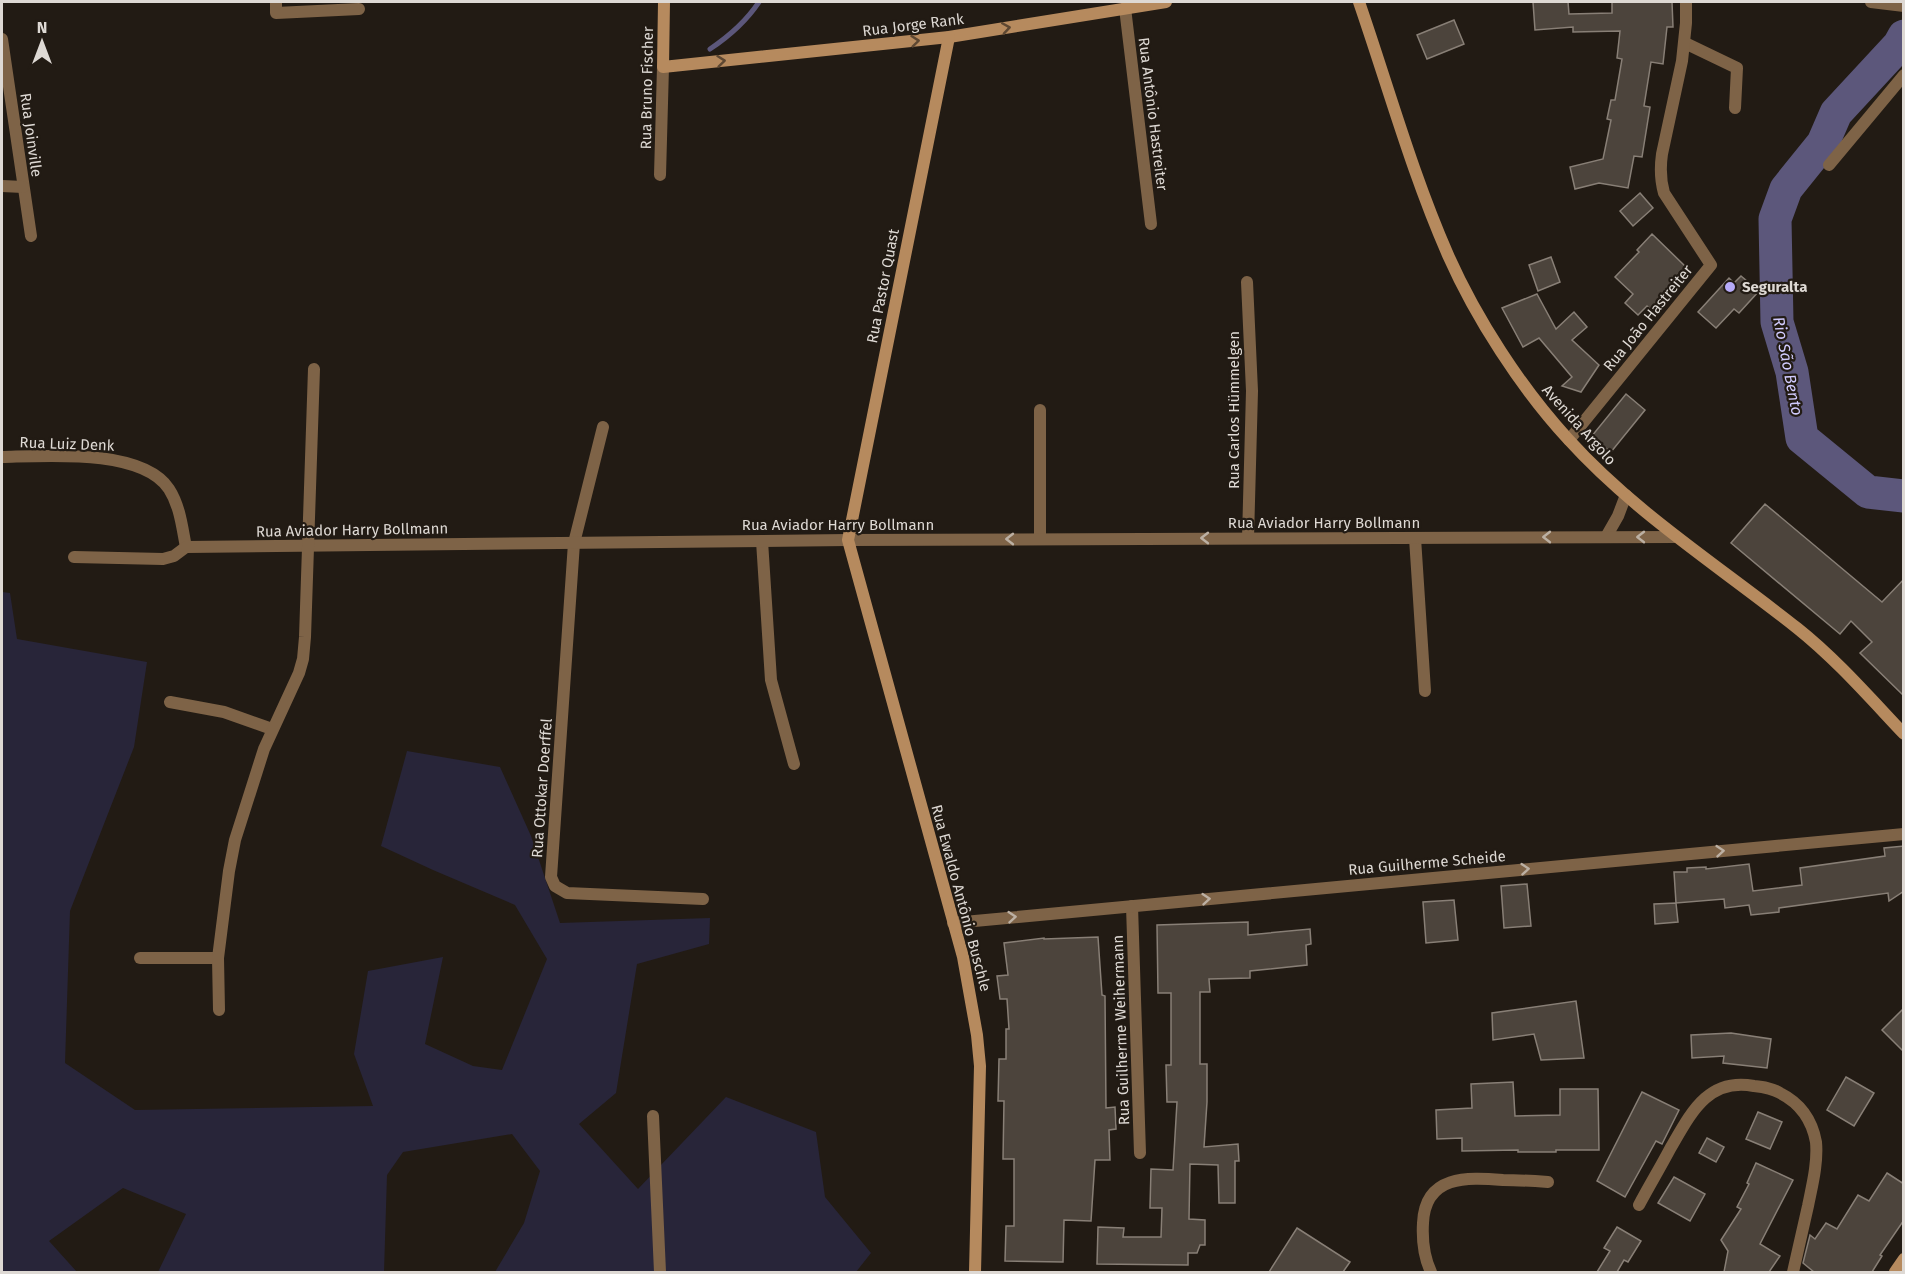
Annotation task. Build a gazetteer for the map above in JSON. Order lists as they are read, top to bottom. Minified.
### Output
{"streets":{"street":["Rua Jorge Rank","Rua Bruno Fischer","Rua Antônio Hastreiter","Rua Joinville","Rua Pastor Quast","Rua João Hastreiter","Rua Carlos Hümmelgen","Avenida Argolo","Rua Luiz Denk","Rua Aviador Harry Bollmann","Rua Ottokar Doerffel","Rua Guilherme Scheide","Rua Ewaldo Antônio Buschle","Rua Guilherme Weihermann"]},"crossings":[["Rua Jorge Rank","Rua Bruno Fischer"],["Rua Jorge Rank","Rua Antônio Hastreiter"],["Rua Jorge Rank","Rua Pastor Quast"],["Rua Pastor Quast","Rua Aviador Harry Bollmann"],["Rua Pastor Quast","Rua Ewaldo Antônio Buschle"],["Rua João Hastreiter","Avenida Argolo"],["Rua Carlos Hümmelgen","Rua Aviador Harry Bollmann"],["Avenida Argolo","Rua Aviador Harry Bollmann"],["Rua Luiz Denk","Rua Aviador Harry Bollmann"],["Rua Aviador Harry Bollmann","Rua Ottokar Doerffel"],["Rua Aviador Harry Bollmann","Rua Ewaldo Antônio Buschle"],["Rua Guilherme Scheide","Rua Ewaldo Antônio Buschle"],["Rua Guilherme Scheide","Rua Guilherme Weihermann"]],"one_way":["Rua Jorge Rank","Rua Aviador Harry Bollmann","Rua Guilherme Scheide"],"water":["Rio São Bento"],"places":["Seguralta"],"north":"top"}
